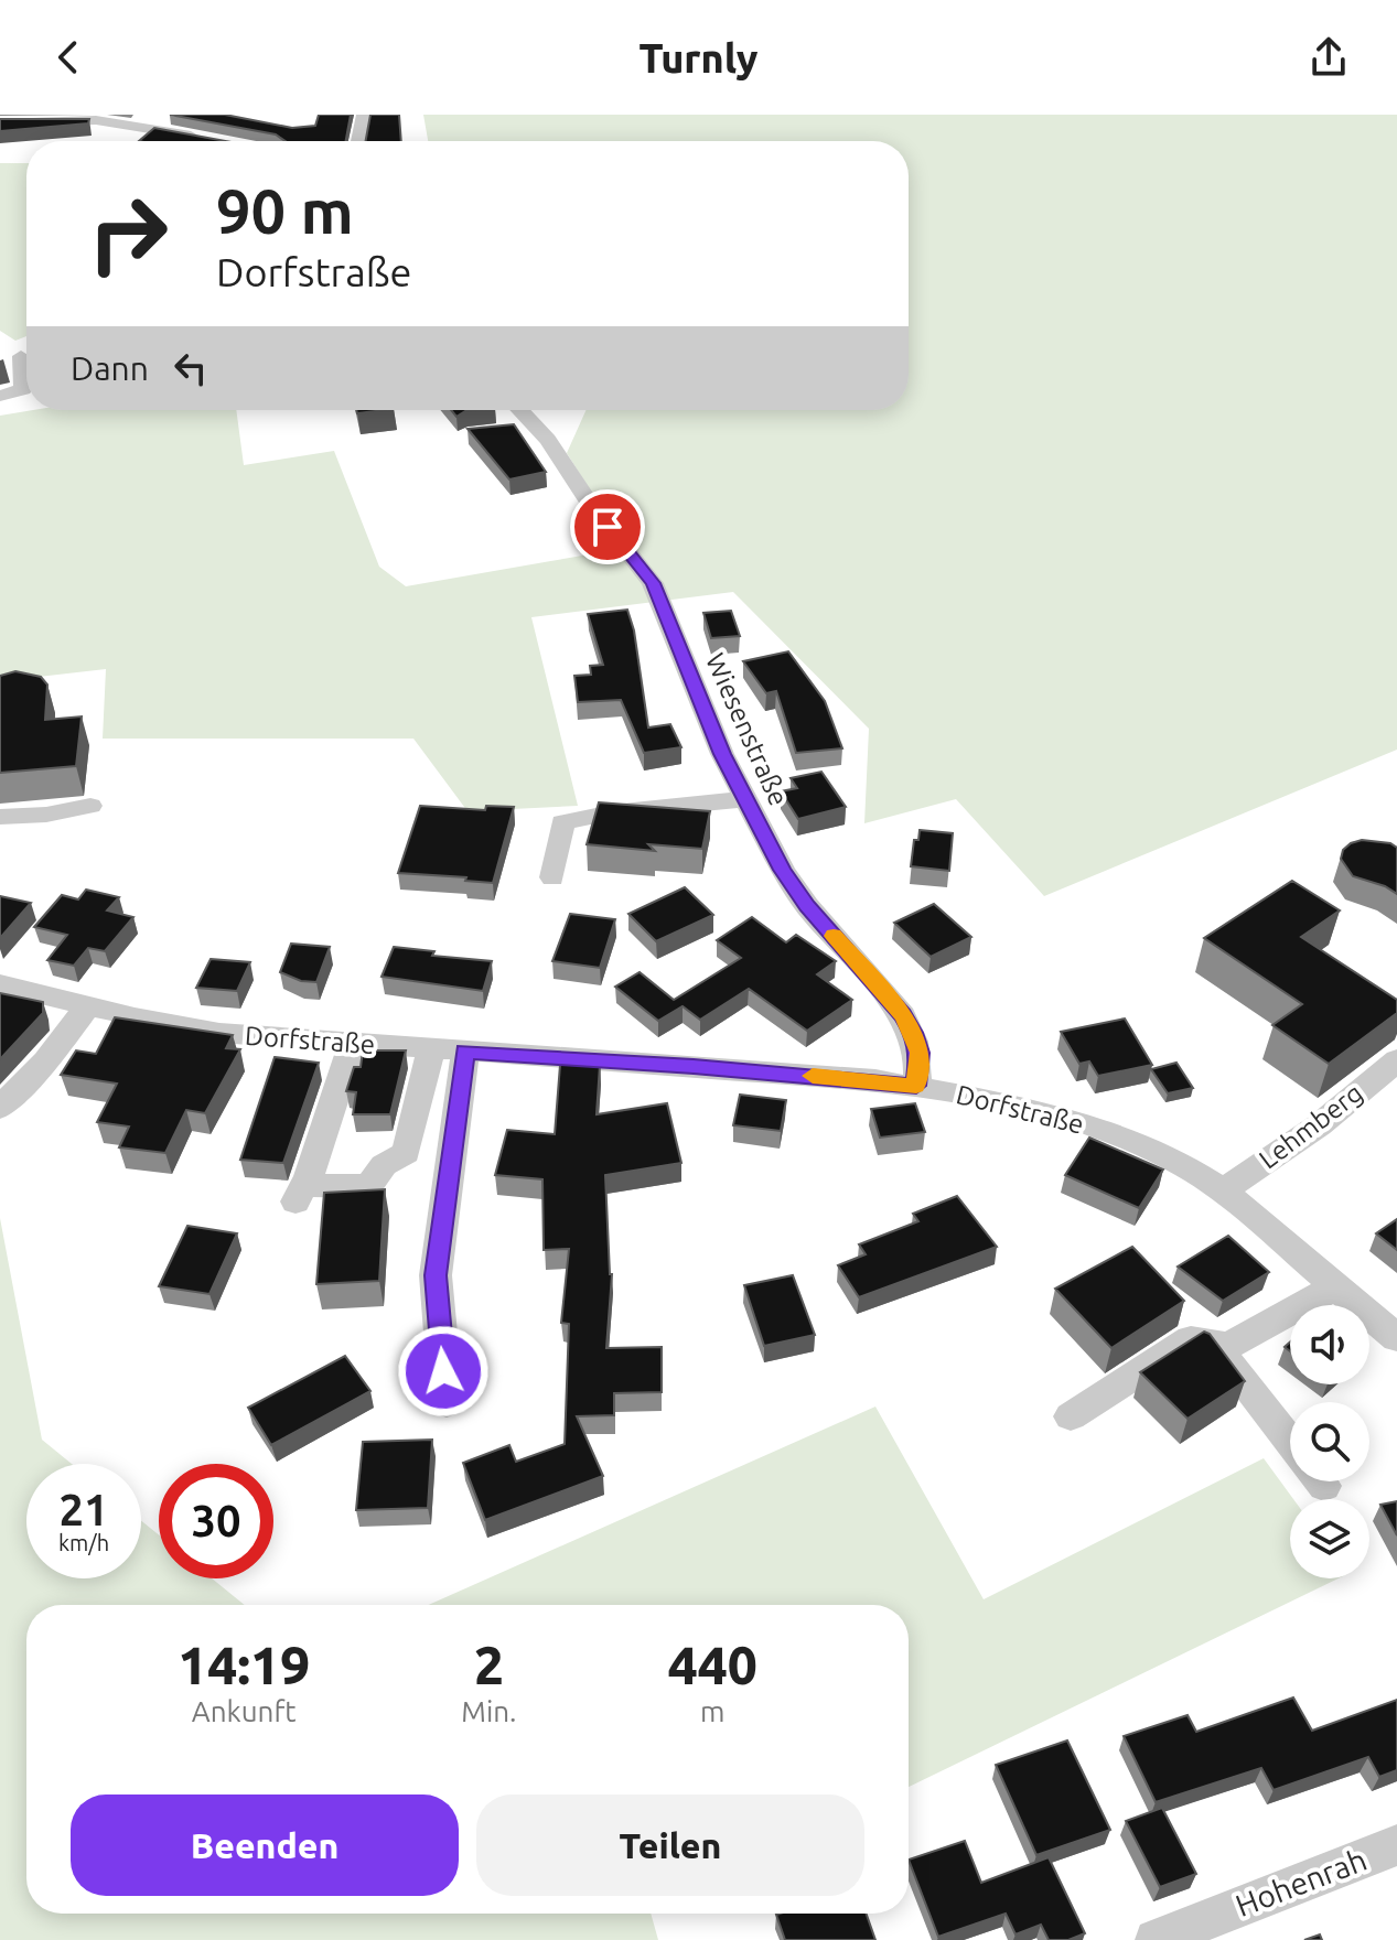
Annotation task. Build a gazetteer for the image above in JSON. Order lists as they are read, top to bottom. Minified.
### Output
{"streets":{"street":["Wiesenstraße","Dorfstraße","Lehmberg","Hohenrah"]},"crossings":[["Wiesenstraße","Dorfstraße"],["Dorfstraße","Lehmberg"]],"page":{"header":"Turnly","turn":["90 m","Dorfstraße"],"then":"Dann","speed":"21 km/h","limit":"30","eta":["14:19","Ankunft","2","Min.","440","m"],"buttons":["Beenden","Teilen"]}}
